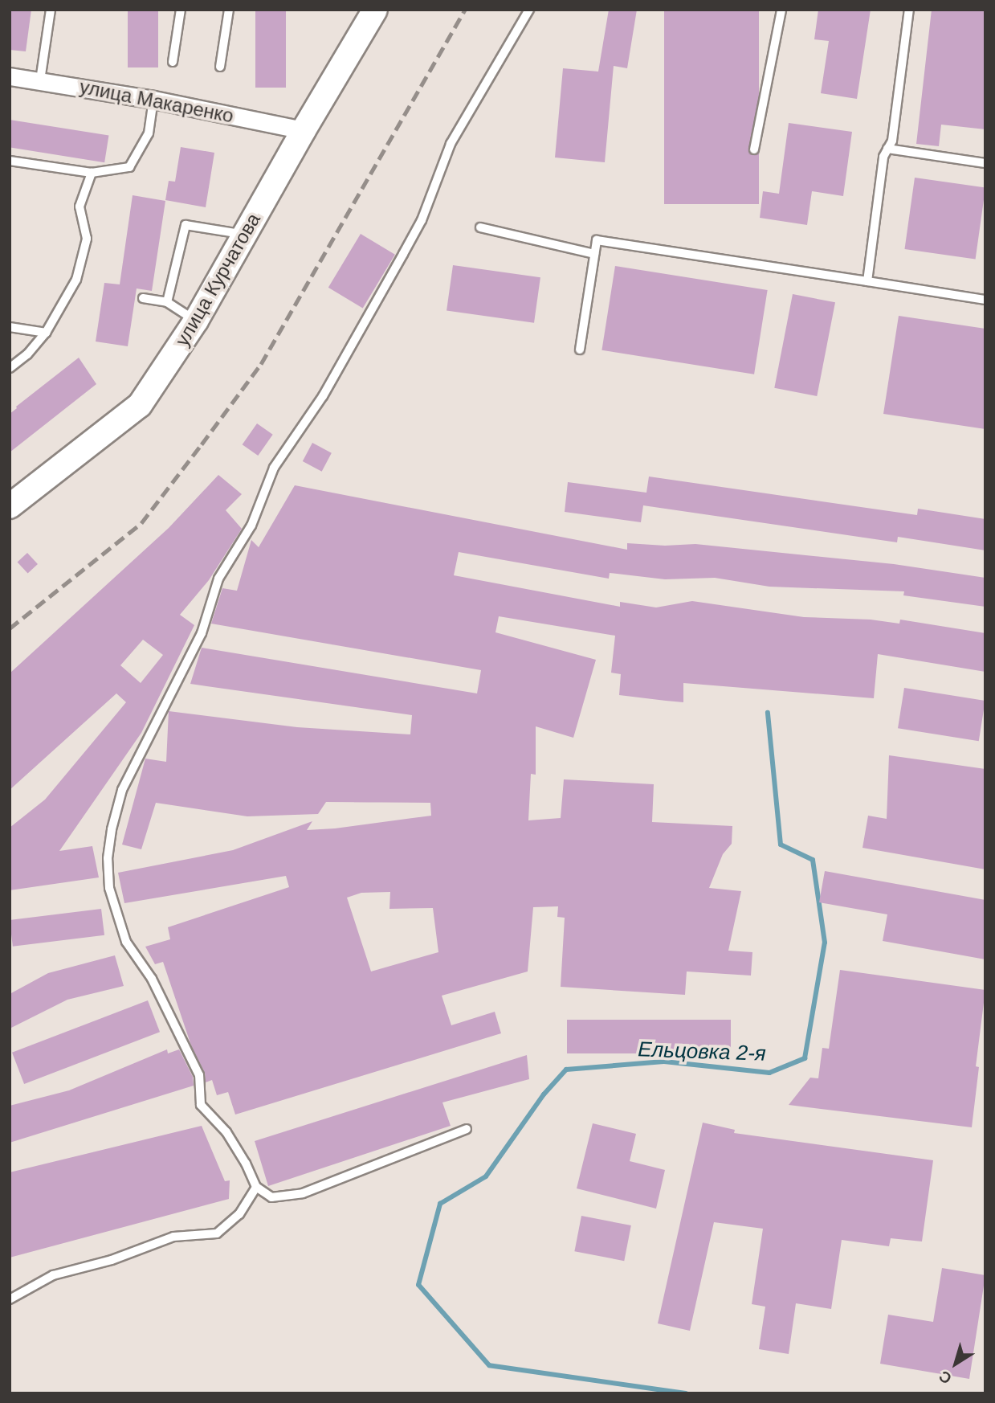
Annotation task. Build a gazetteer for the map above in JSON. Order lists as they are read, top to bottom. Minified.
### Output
{"streets":{"main road":["улица Курчатова"],"street":["улица Макаренко"]},"crossings":[["улица Макаренко","улица Курчатова"]],"water":["Ельцовка 2-я"],"north":"bottom left"}
